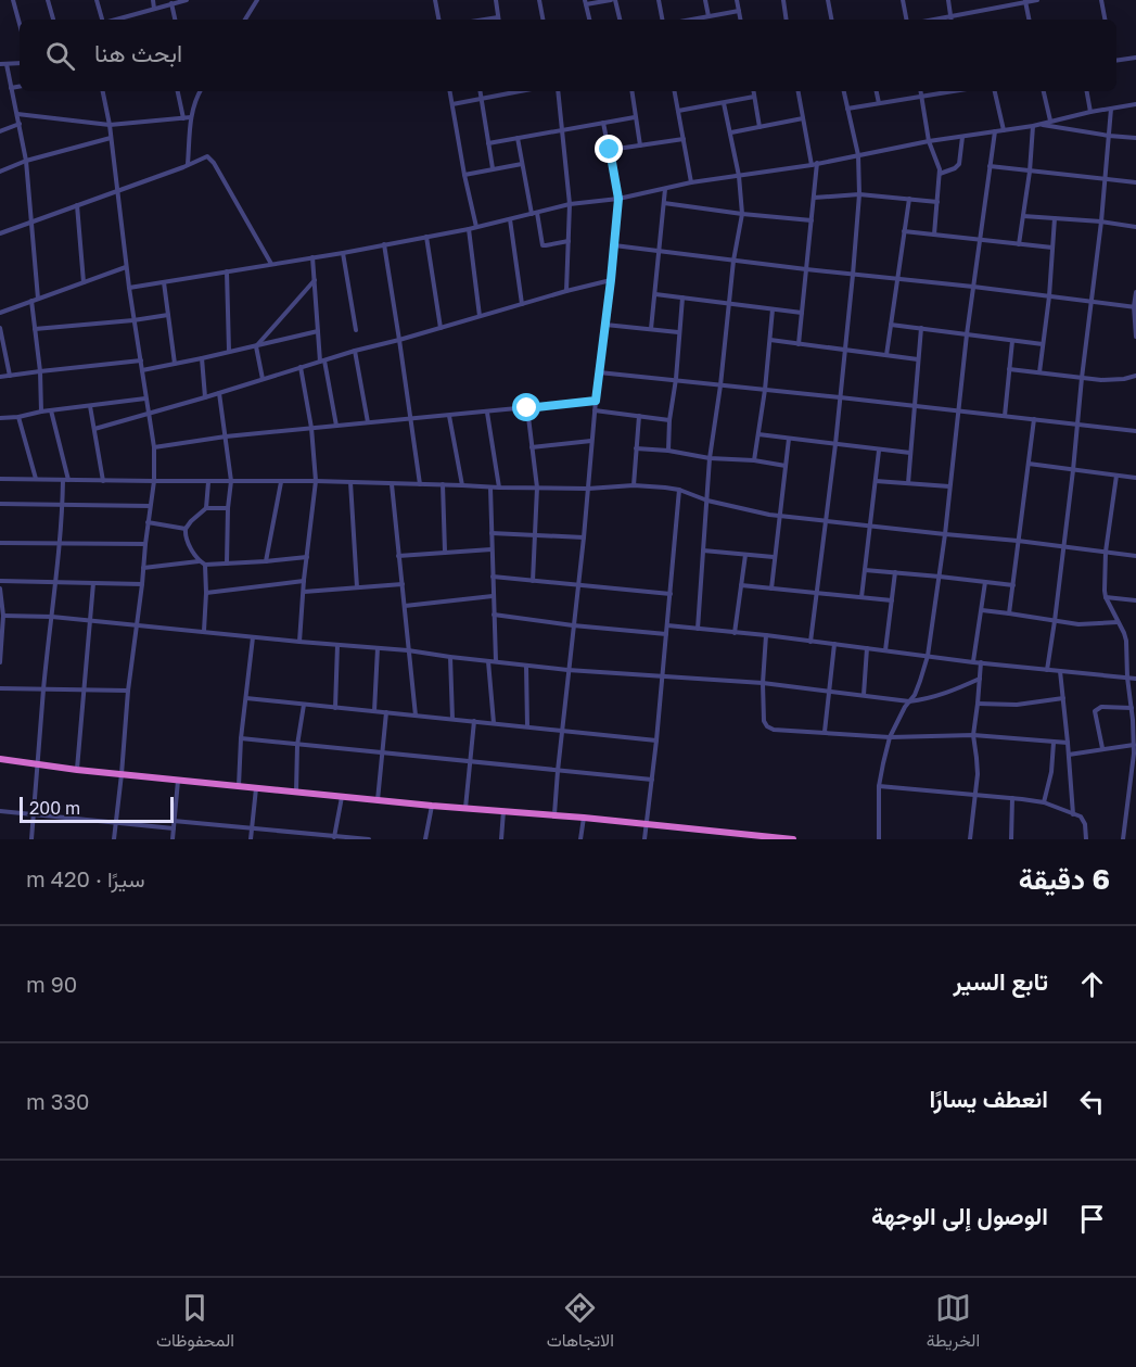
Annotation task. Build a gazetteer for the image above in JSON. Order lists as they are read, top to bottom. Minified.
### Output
{"scale_bar":"200 m","page":{"search":"ابحث هنا","scale":"200 m","heading":["6 دقيقة","سيرًا · 420 m"],"list":[["تابع السير","90 m"],["انعطف يسارًا","330 m"],"الوصول إلى الوجهة"],"nav":["الخريطة","الاتجاهات","المحفوظات"]}}
